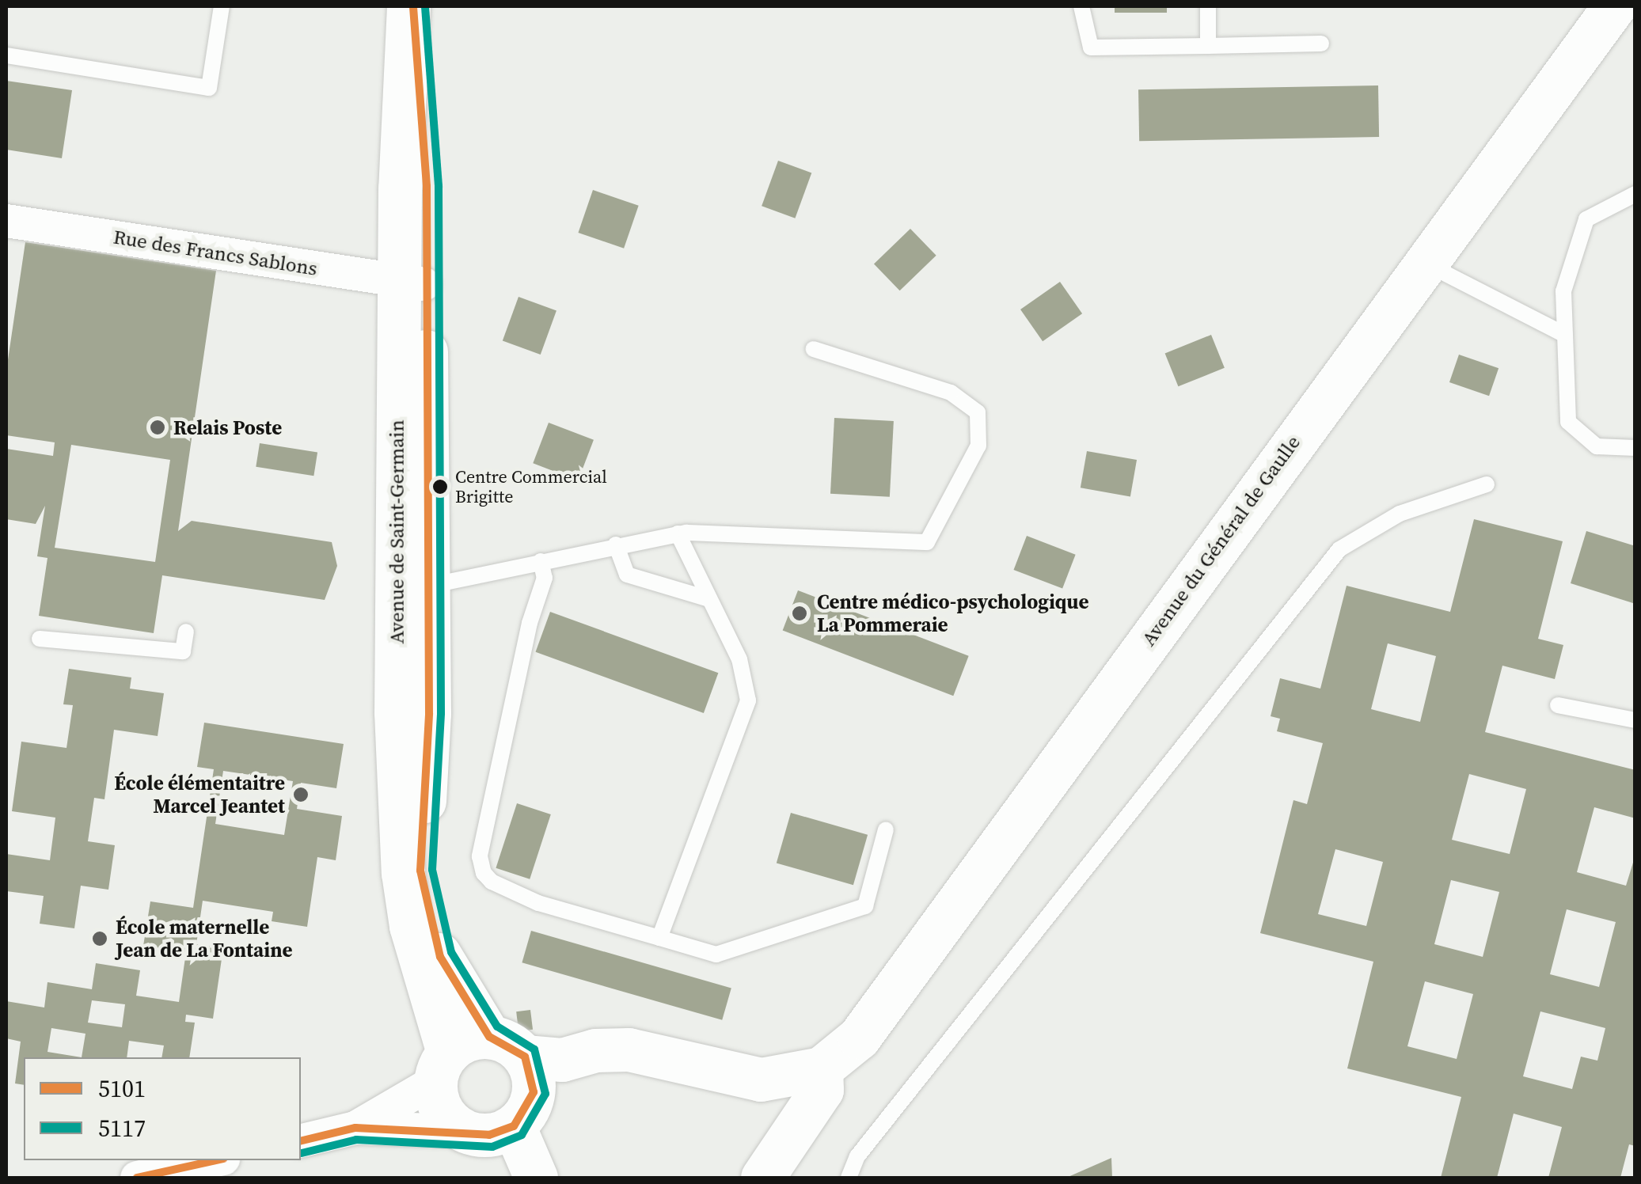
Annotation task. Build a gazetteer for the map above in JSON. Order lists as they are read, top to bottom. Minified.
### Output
{"streets":{"main road":["Avenue de Saint-Germain","Avenue du Général de Gaulle"],"street":["Rue des Francs Sablons"]},"crossings":[["Rue des Francs Sablons","Avenue de Saint-Germain"],["Avenue de Saint-Germain","Avenue du Général de Gaulle"]],"places":["Relais Poste","Centre Commercial Brigitte","Centre médico-psychologique La Pommeraie","École élémentaitre Marcel Jeantet","École maternelle Jean de La Fontaine"],"lines":["transit line 5101","transit line 5117"],"legend":["5101","5117"]}
